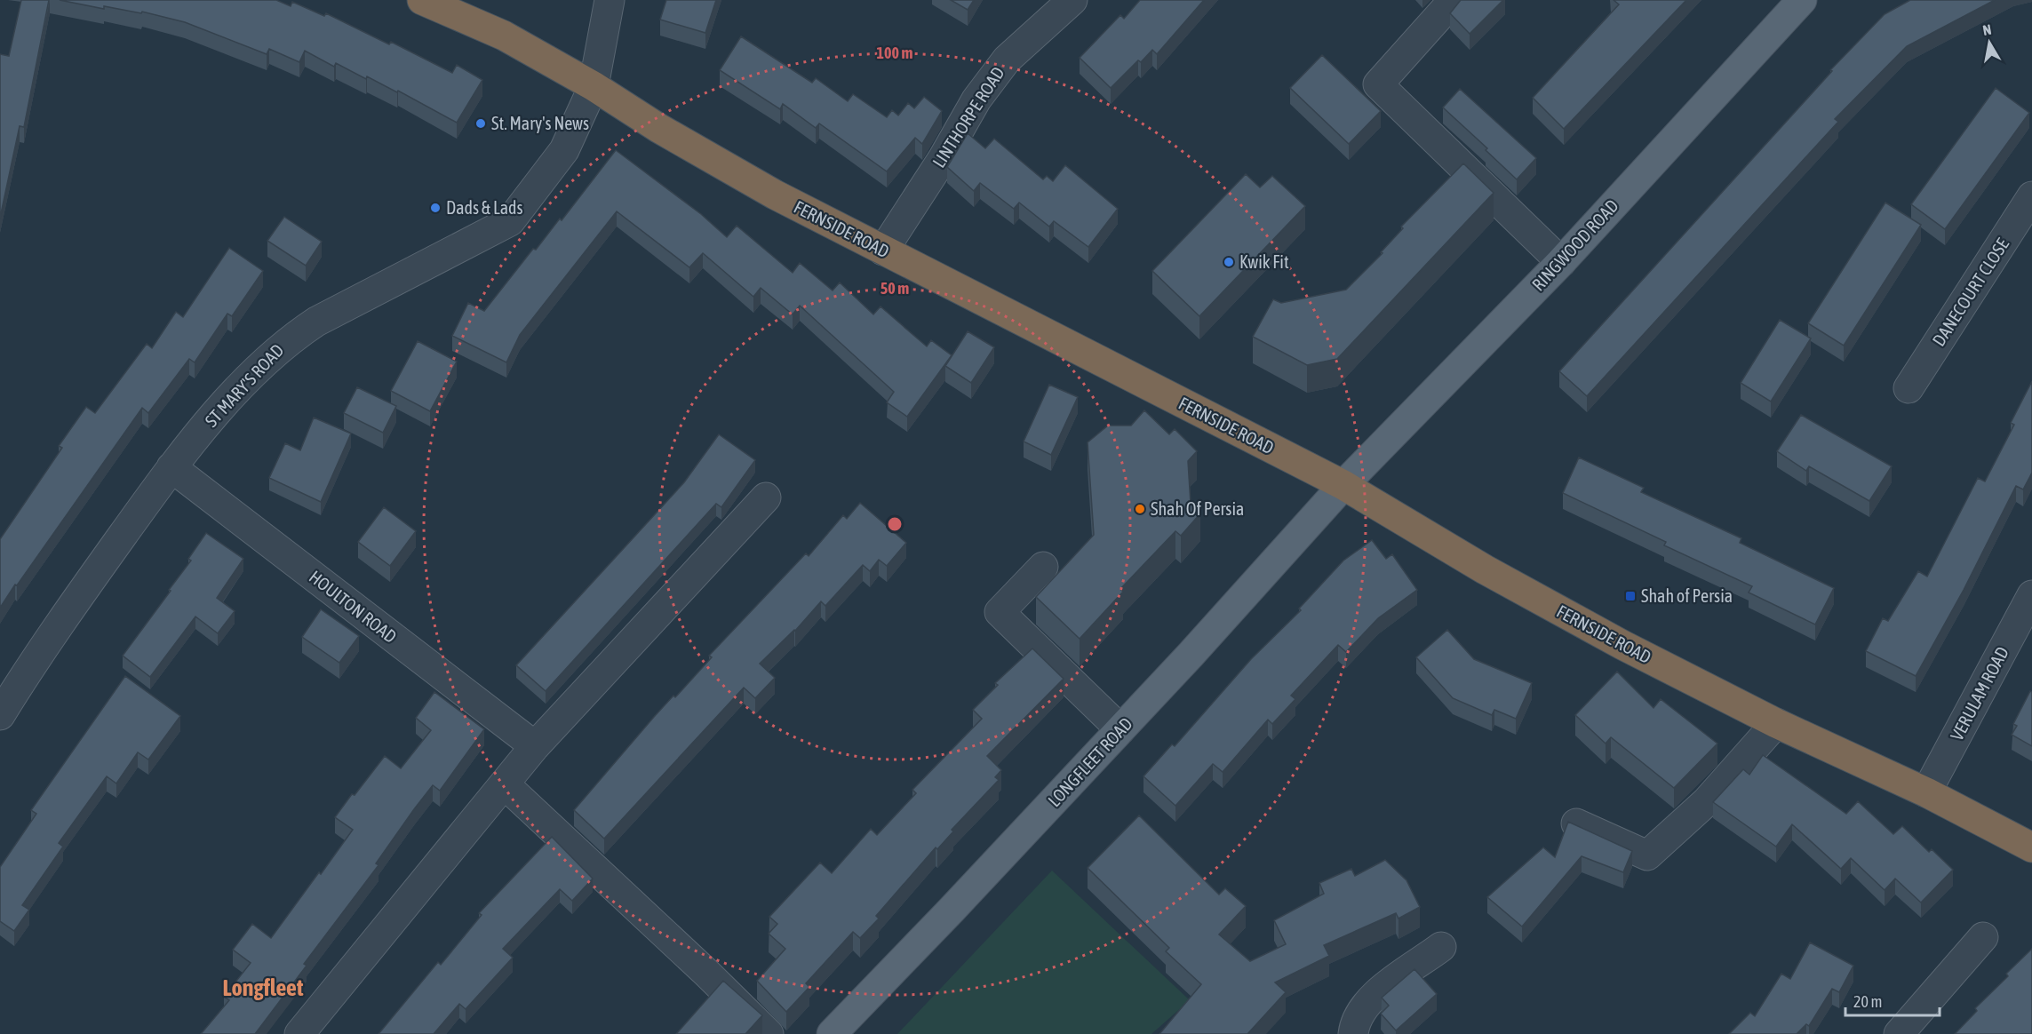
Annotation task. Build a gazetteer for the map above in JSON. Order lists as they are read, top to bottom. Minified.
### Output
{"streets":{"highway":["FERNSIDE ROAD"],"main road":["RINGWOOD ROAD","LONGFLEET ROAD"],"street":["LINTHORPE ROAD","DANECOURT CLOSE","ST MARY'S ROAD","HOULTON ROAD","VERULAM ROAD"]},"crossings":[["LINTHORPE ROAD","FERNSIDE ROAD"],["FERNSIDE ROAD","RINGWOOD ROAD"],["FERNSIDE ROAD","ST MARY'S ROAD"],["FERNSIDE ROAD","VERULAM ROAD"],["FERNSIDE ROAD","LONGFLEET ROAD"],["RINGWOOD ROAD","LONGFLEET ROAD"],["ST MARY'S ROAD","HOULTON ROAD"]],"districts":["Longfleet"],"places":{"other":["St. Mary's News","Dads & Lads","Kwik Fit","Shah Of Persia"],"transit":["Shah of Persia"]},"scale_bar":"20 m","north":"top","rings":["100 m","50 m"]}
